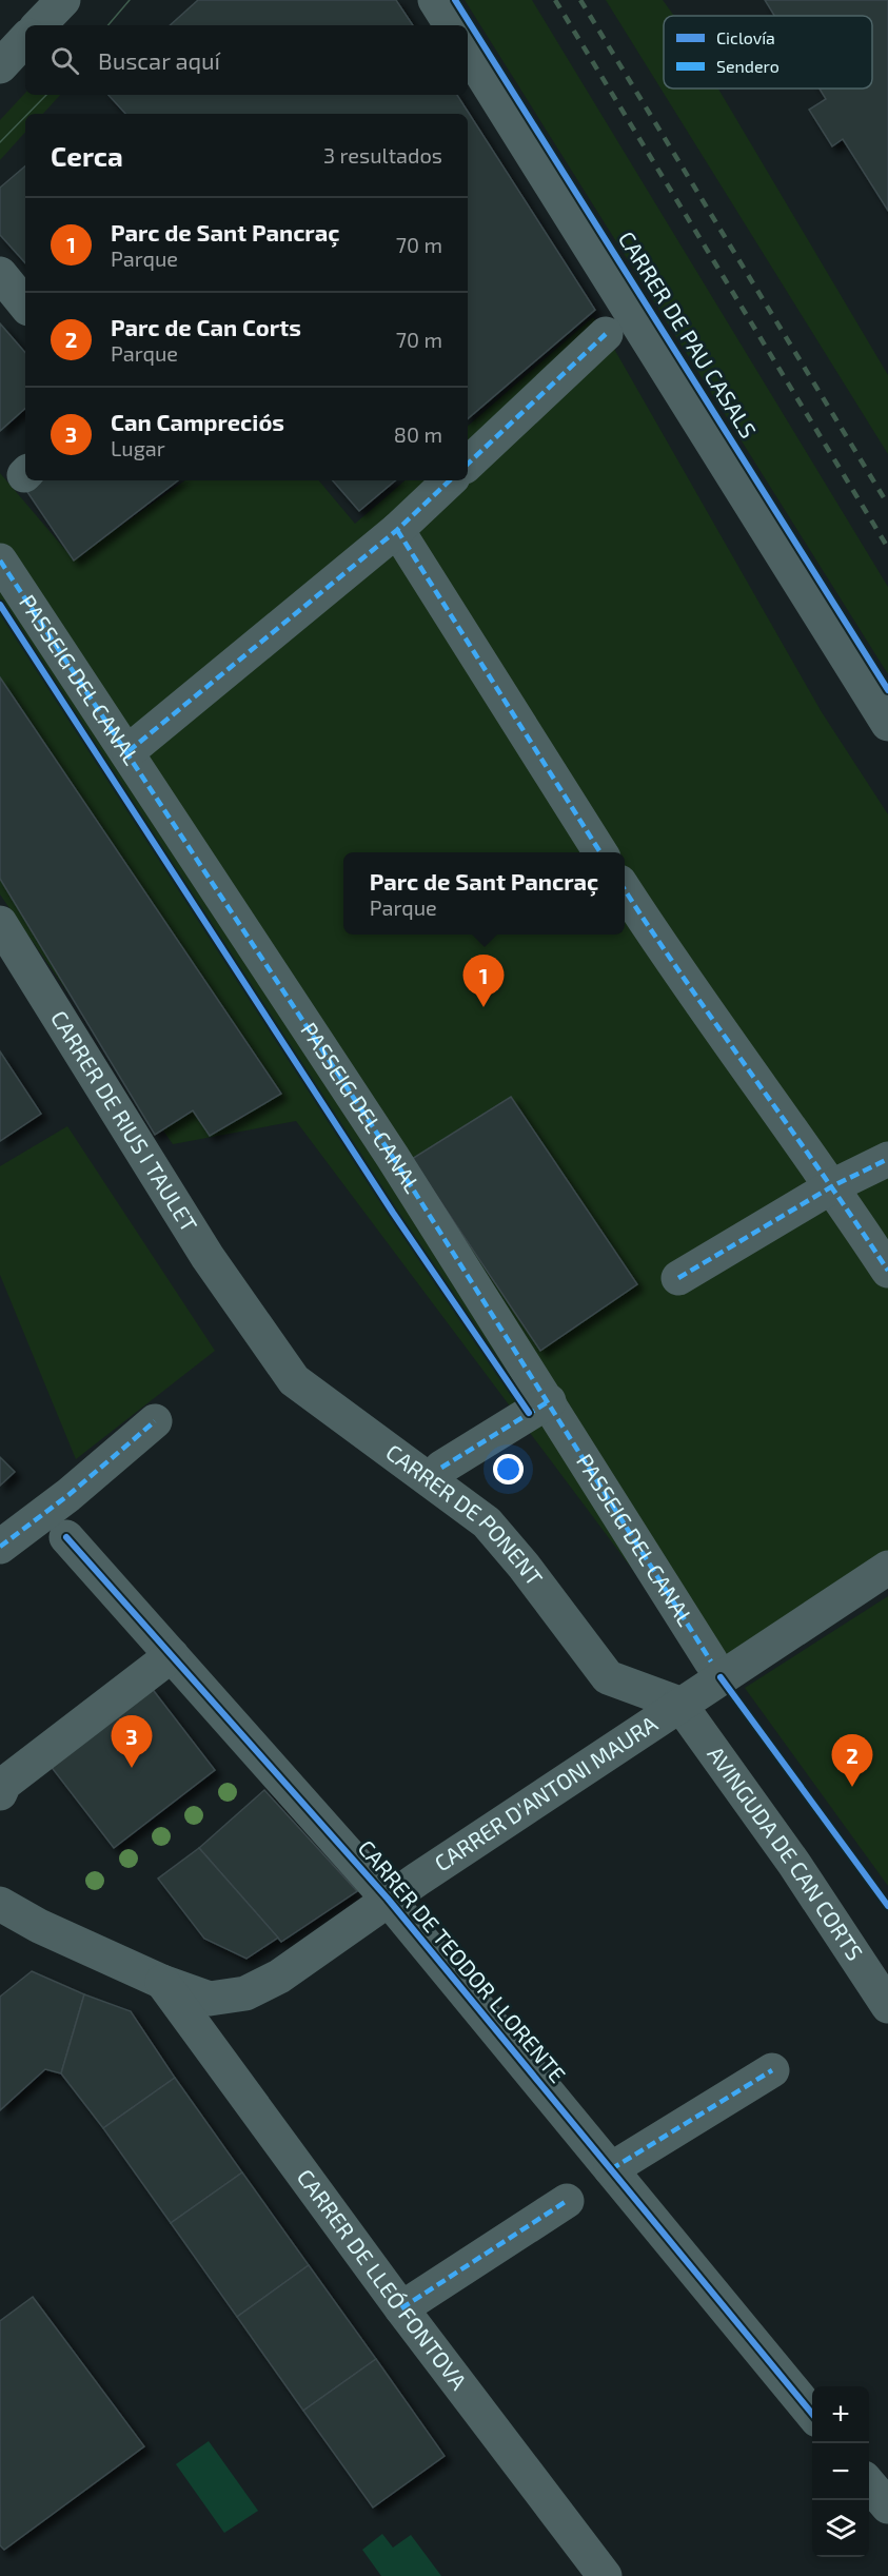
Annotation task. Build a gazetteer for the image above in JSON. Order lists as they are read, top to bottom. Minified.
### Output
{"streets":{"street":["CARRER DE PAU CASALS","PASSEIG DEL CANAL","CARRER DE RIUS I TAULET","CARRER DE PONENT","CARRER D'ANTONI MAURA","AVINGUDA DE CAN CORTS","CARRER DE TEODOR LLORENTE","CARRER DE LLEÓ FONTOVA"]},"crossings":[["CARRER DE RIUS I TAULET","CARRER DE PONENT"],["CARRER DE PONENT","CARRER D'ANTONI MAURA"],["CARRER DE PONENT","AVINGUDA DE CAN CORTS"],["CARRER D'ANTONI MAURA","AVINGUDA DE CAN CORTS"],["CARRER D'ANTONI MAURA","CARRER DE TEODOR LLORENTE"],["CARRER D'ANTONI MAURA","CARRER DE LLEÓ FONTOVA"]],"legend":["Ciclovía","Sendero"],"page":{"search":"Buscar aquí","heading":["Cerca","3 resultados"],"list":[{"mark":"1","name":"Parc de Sant Pancraç","note":"Parque","value":"70 m"},{"mark":"2","name":"Parc de Can Corts","note":"Parque","value":"70 m"},{"mark":"3","name":"Can Campreciós","note":"Lugar","value":"80 m"}],"popup":["Parc de Sant Pancraç","Parque"],"pins":["1","3","2"],"map_buttons":["+","−"]}}
